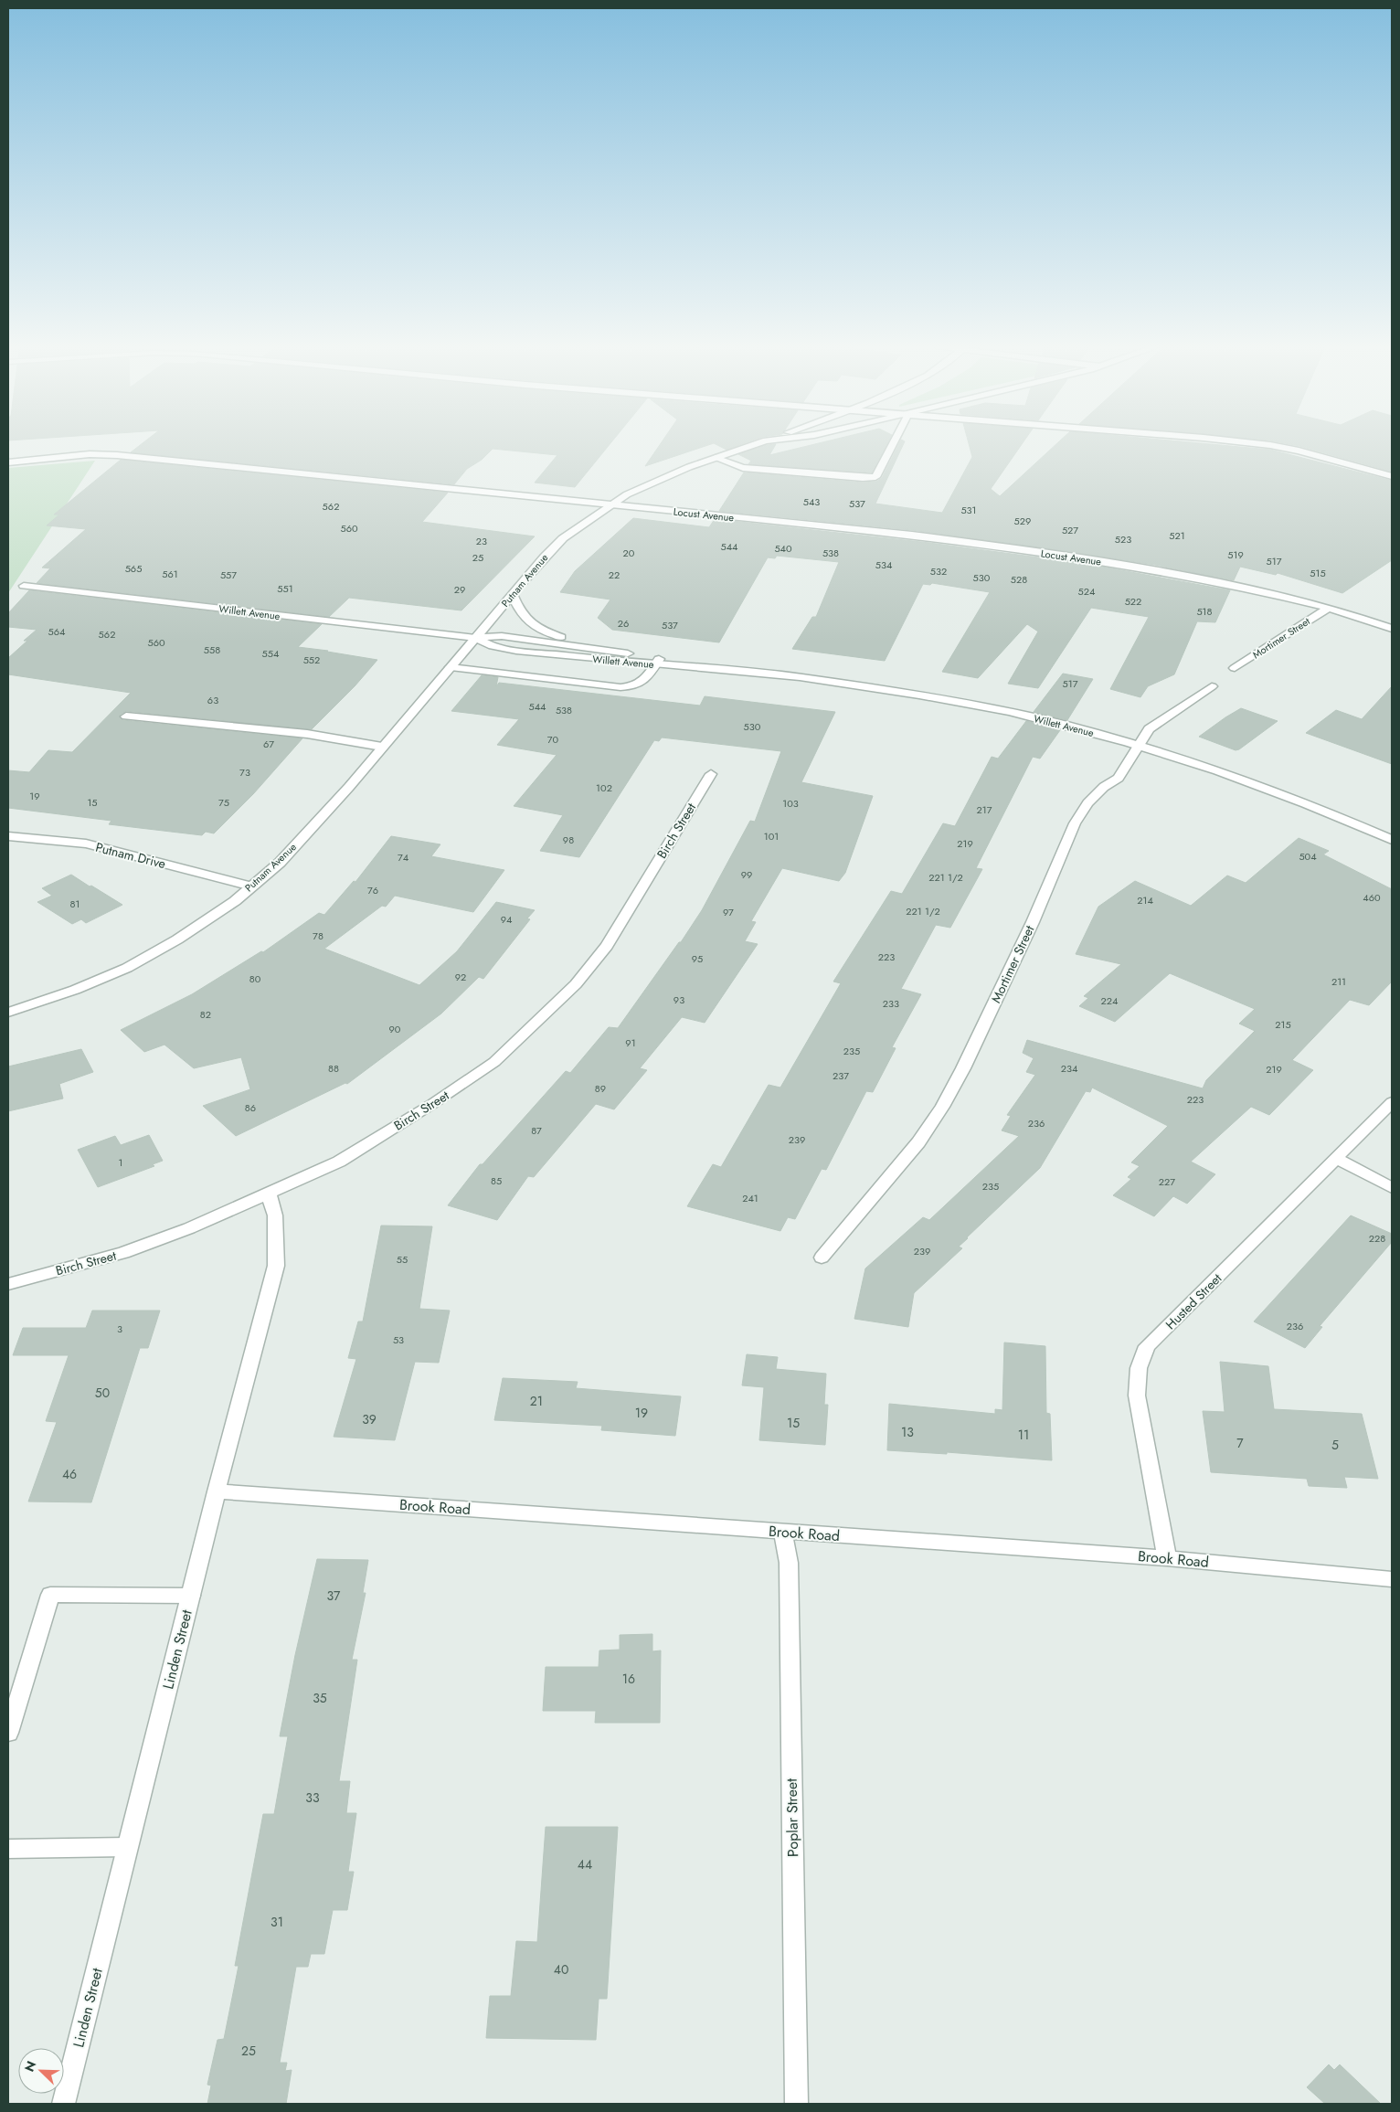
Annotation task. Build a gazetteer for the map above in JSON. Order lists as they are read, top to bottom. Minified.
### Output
{"streets":{"street":["Locust Avenue","Putnam Avenue","Willett Avenue","Mortimer Street","Birch Street","Putnam Drive","Husted Street","Brook Road","Linden Street","Poplar Street"]},"crossings":[["Locust Avenue","Putnam Avenue"],["Locust Avenue","Mortimer Street"],["Putnam Avenue","Willett Avenue"],["Putnam Avenue","Putnam Drive"],["Willett Avenue","Mortimer Street"],["Birch Street","Linden Street"],["Husted Street","Brook Road"],["Brook Road","Linden Street"],["Brook Road","Poplar Street"]],"house_numbers":["543","537","562","531","529","560","527","521","523","23","544","540","20","538","519","25","517","534","565","532","515","561","557","22","530","528","551","29","524","522","518","26","537","564","562","560","558","554","552","517","63","544","538","530","70","67","73","102","19","15","75","103","217","101","98","219","504","74","99","221 1/2","76","460","214","81","221 1/2","97","94","78","223","95","92","80","211","93","224","233","82","215","90","91","235","88","234","219","237","89","223","86","236","87","239","1","85","227","235","241","228","239","55","236","3","53","50","21","19","39","15","13","11","7","5","46","37","16","35","33","44","31","40","25"],"north":"top left"}
